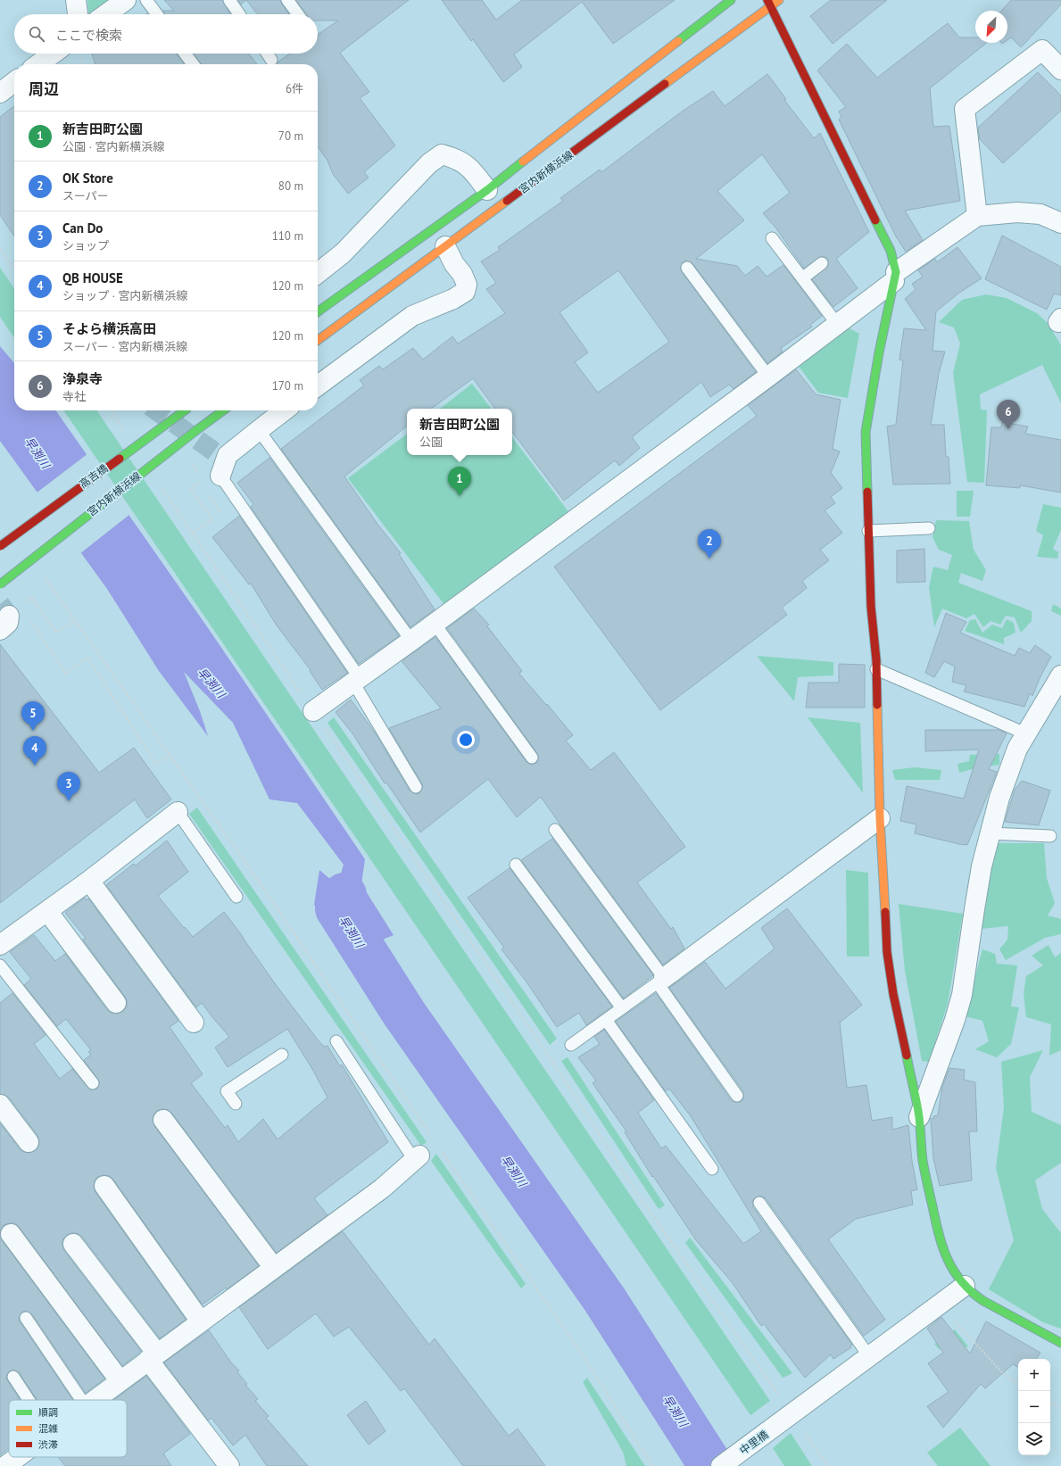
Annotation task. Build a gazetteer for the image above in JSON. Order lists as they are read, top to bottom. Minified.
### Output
{"streets":{"street":["宮内新横浜線","高吉橋","中里橋"]},"water":["早渕川"],"legend":["順調","混雑","渋滞"],"north":"bottom left","page":{"search":"ここで検索","heading":["周辺","6件"],"list":[{"mark":"1","name":"新吉田町公園","note":"公園 · 宮内新横浜線","value":"70 m"},{"mark":"2","name":"OK Store","note":"スーパー","value":"80 m"},{"mark":"3","name":"Can Do","note":"ショップ","value":"110 m"},{"mark":"4","name":"QB HOUSE","note":"ショップ · 宮内新横浜線","value":"120 m"},{"mark":"5","name":"そよら横浜高田","note":"スーパー · 宮内新横浜線","value":"120 m"},{"mark":"6","name":"浄泉寺","note":"寺社","value":"170 m"}],"pins":["6","1","2","5","4","3"],"popup":["新吉田町公園","公園"],"map_buttons":["+","−"]}}
